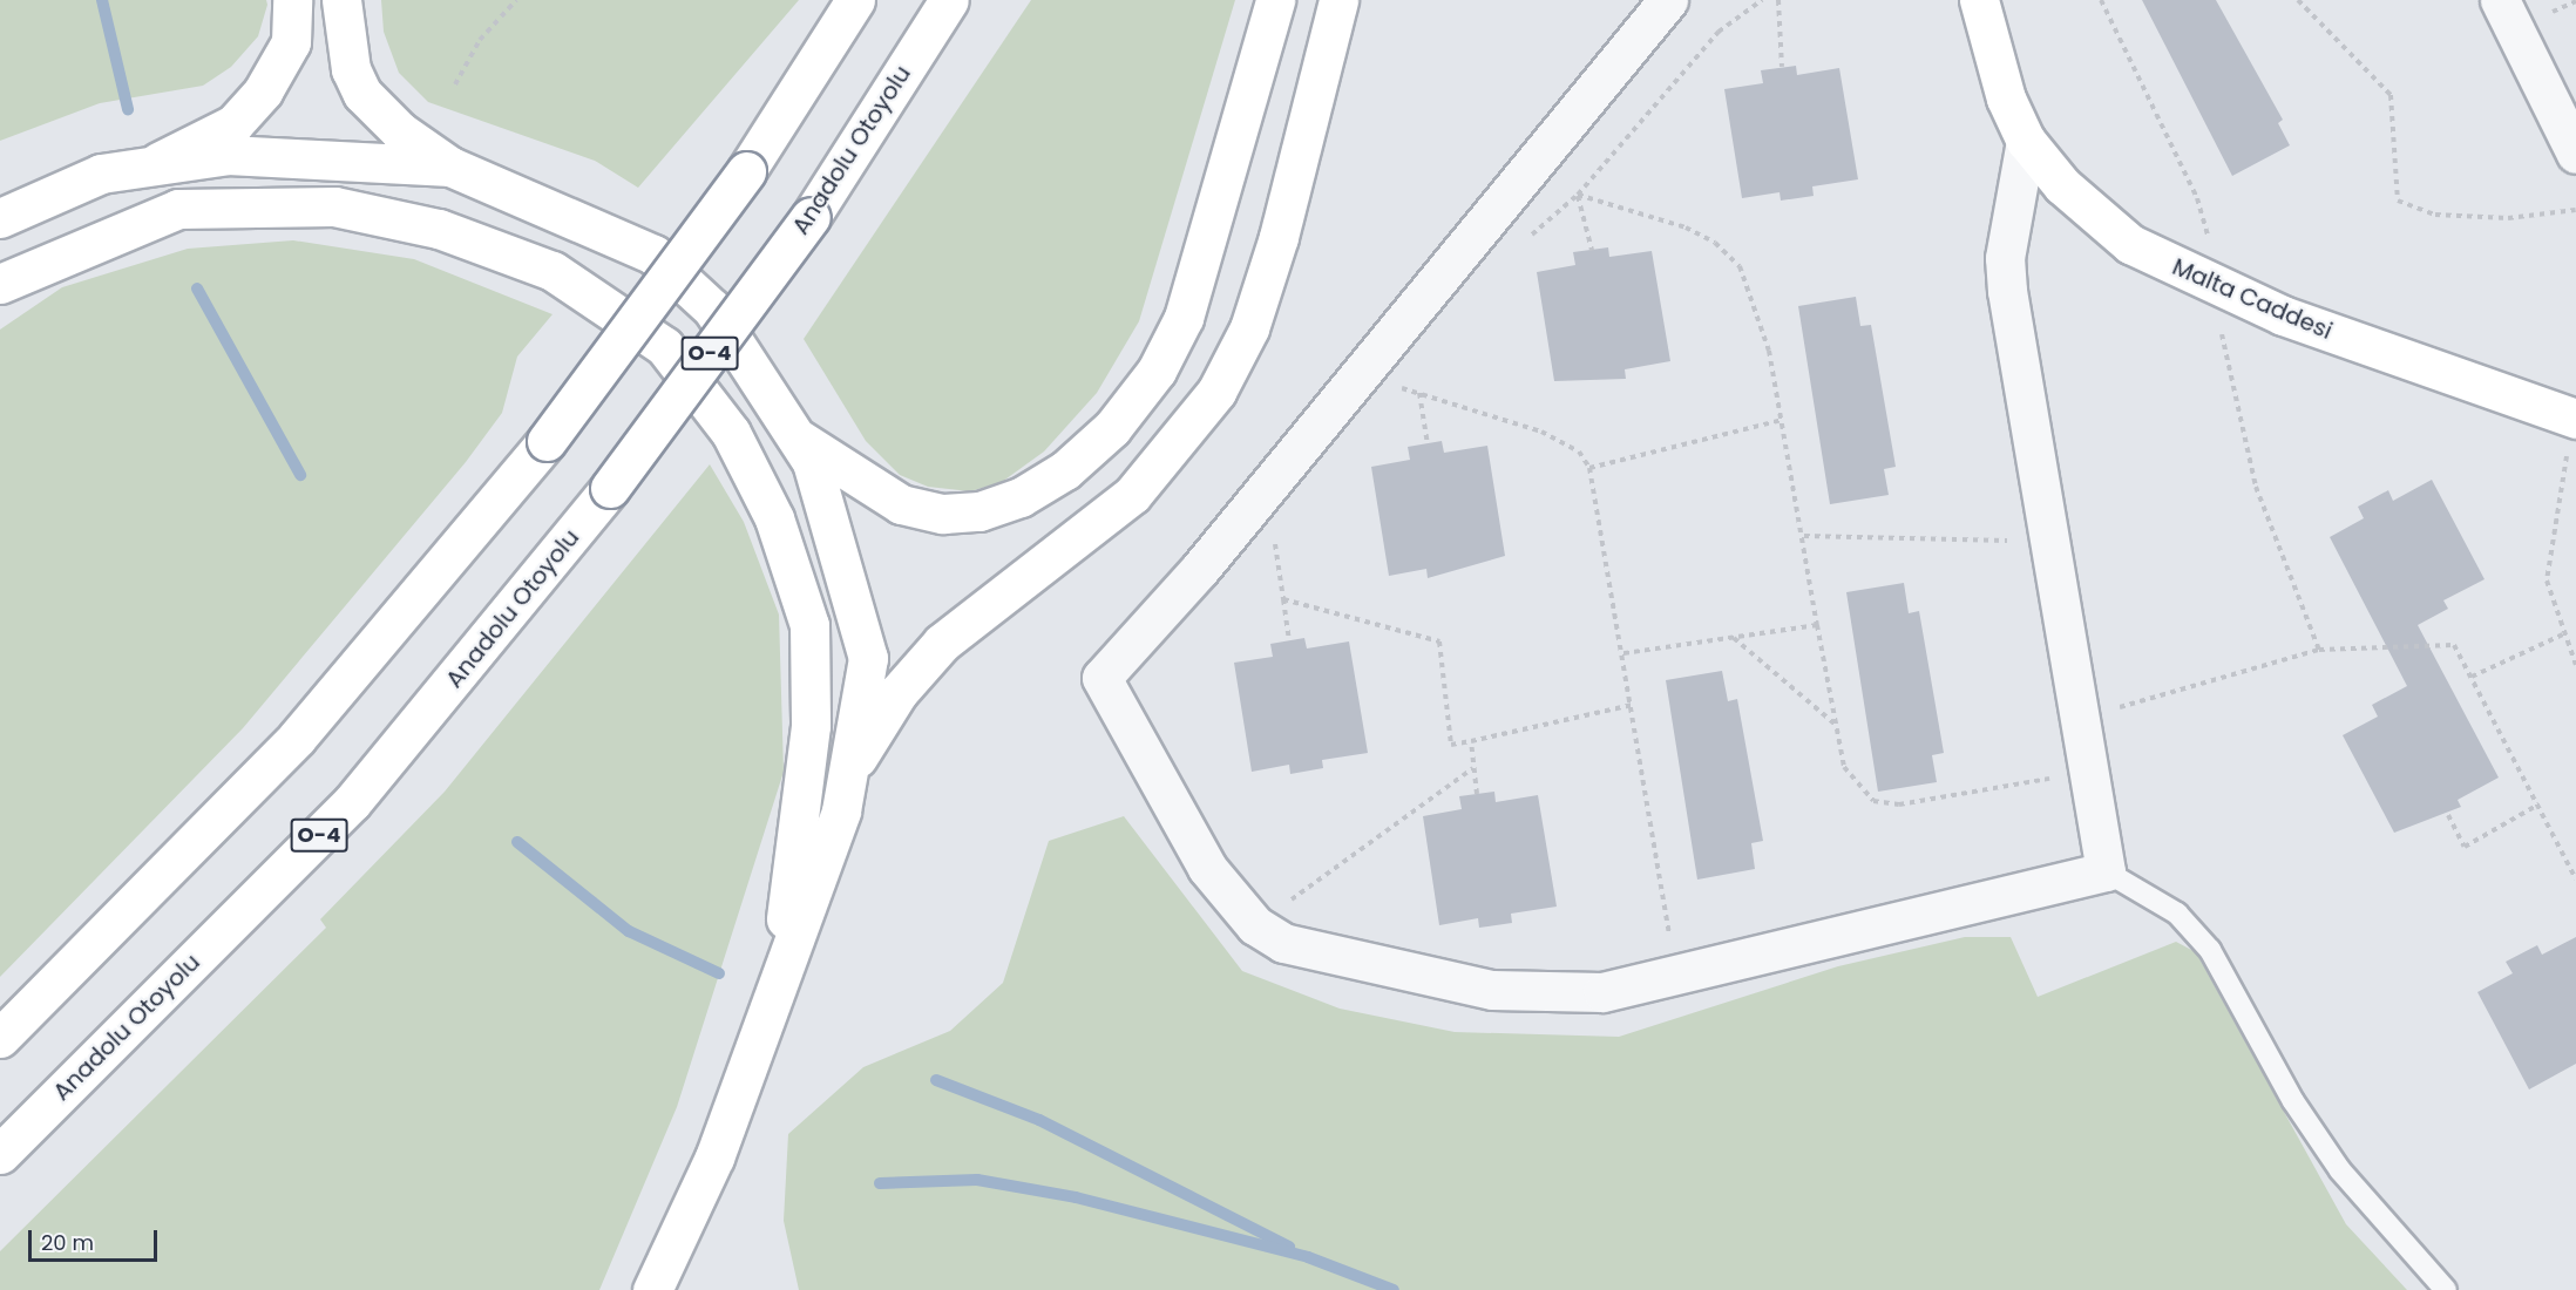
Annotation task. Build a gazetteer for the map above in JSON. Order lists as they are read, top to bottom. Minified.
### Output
{"streets":{"main road":["Anadolu Otoyolu","Malta Caddesi","O-4"]},"scale_bar":"20 m"}
